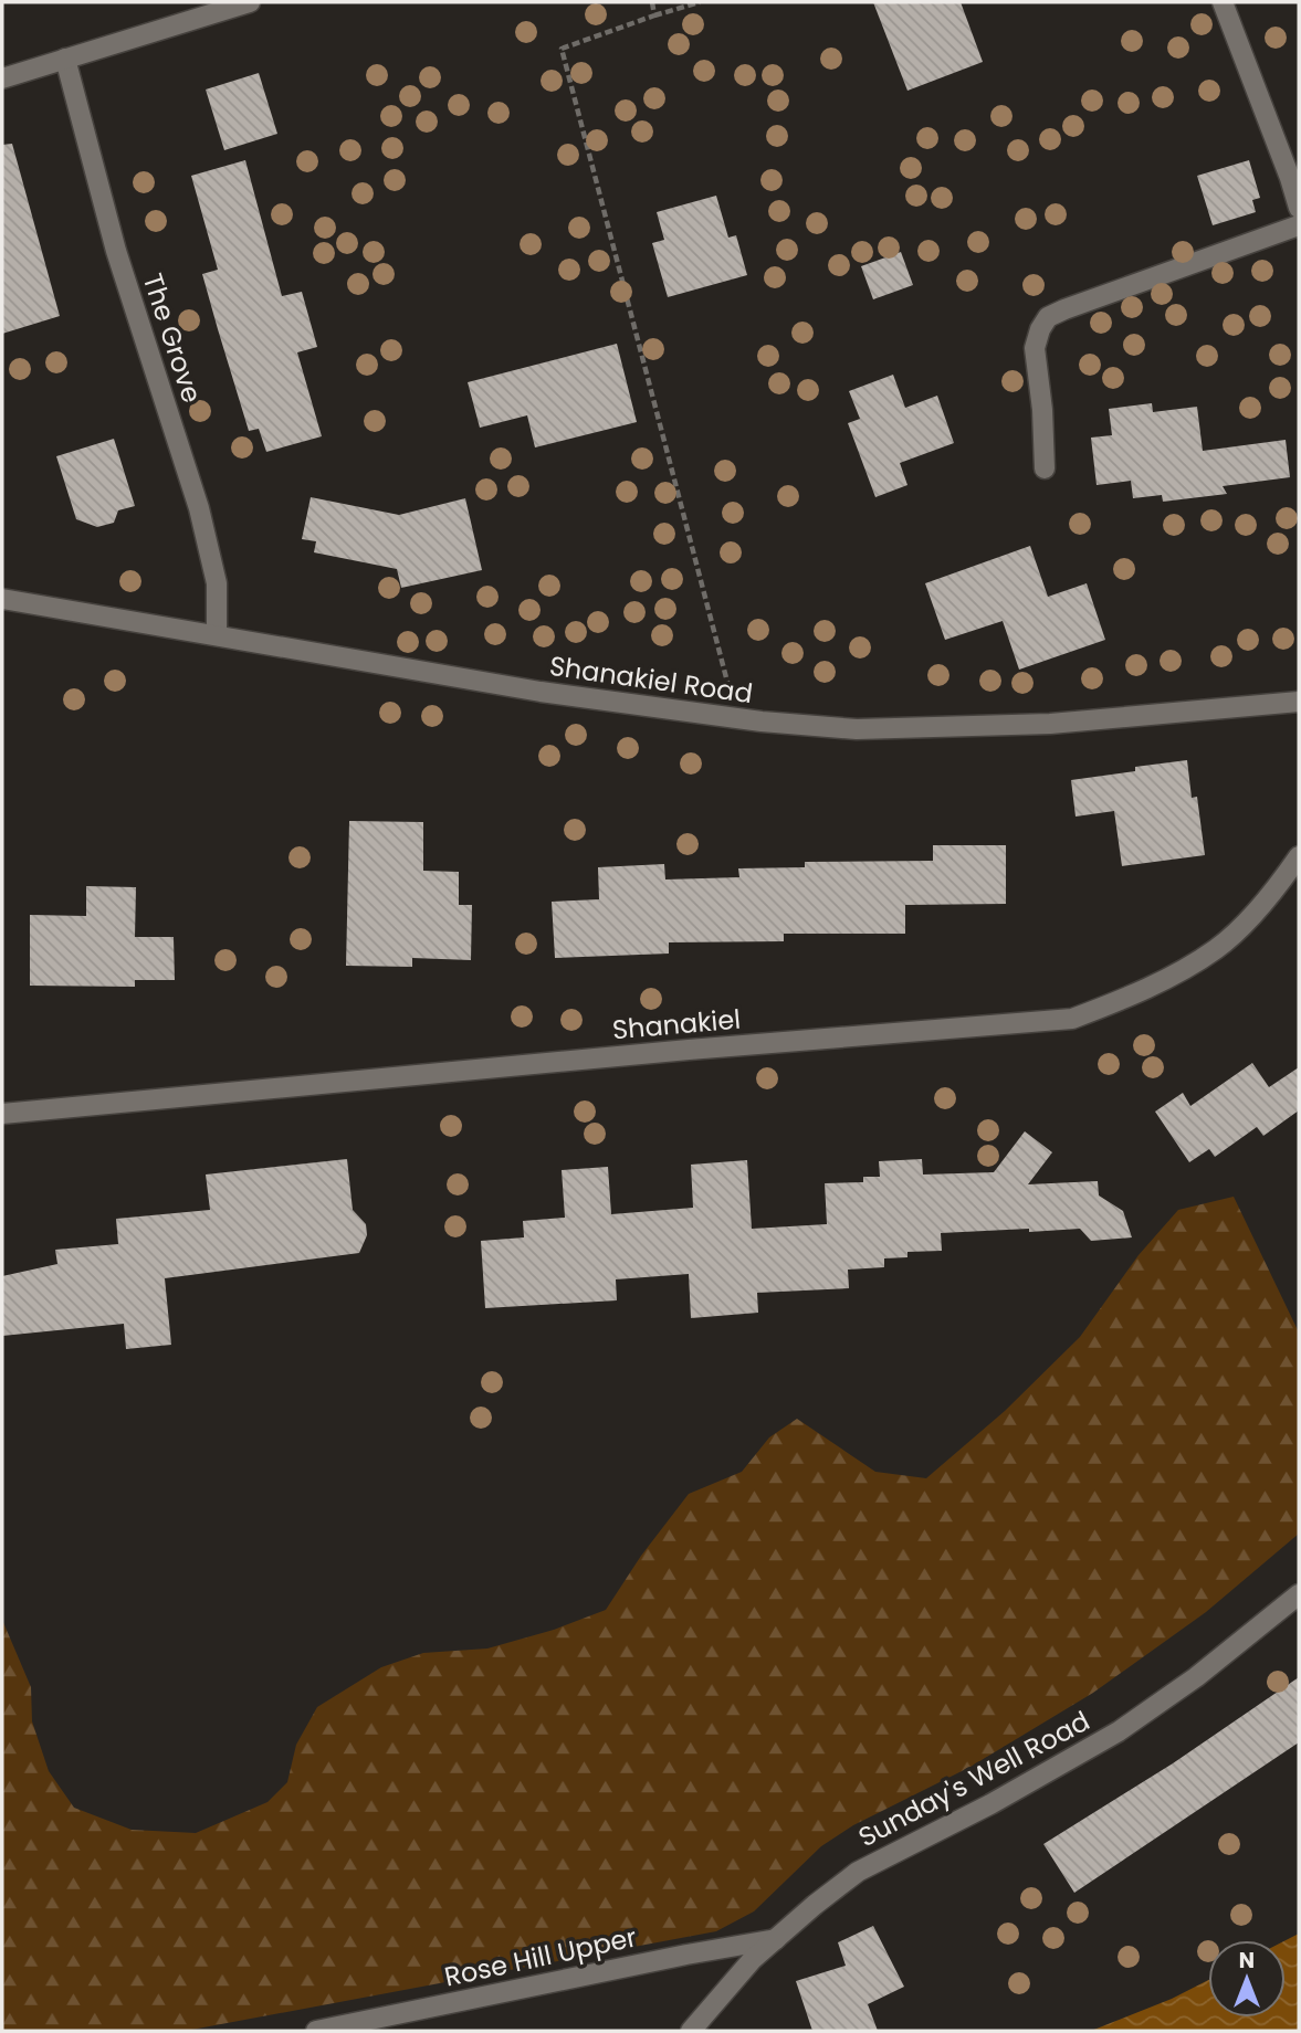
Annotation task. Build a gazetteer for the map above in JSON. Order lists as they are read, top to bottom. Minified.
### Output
{"streets":{"street":["The Grove","Shanakiel Road","Shanakiel","Sunday's Well Road","Rose Hill Upper"]},"crossings":[["The Grove","Shanakiel Road"],["Sunday's Well Road","Rose Hill Upper"]],"north":"top"}
